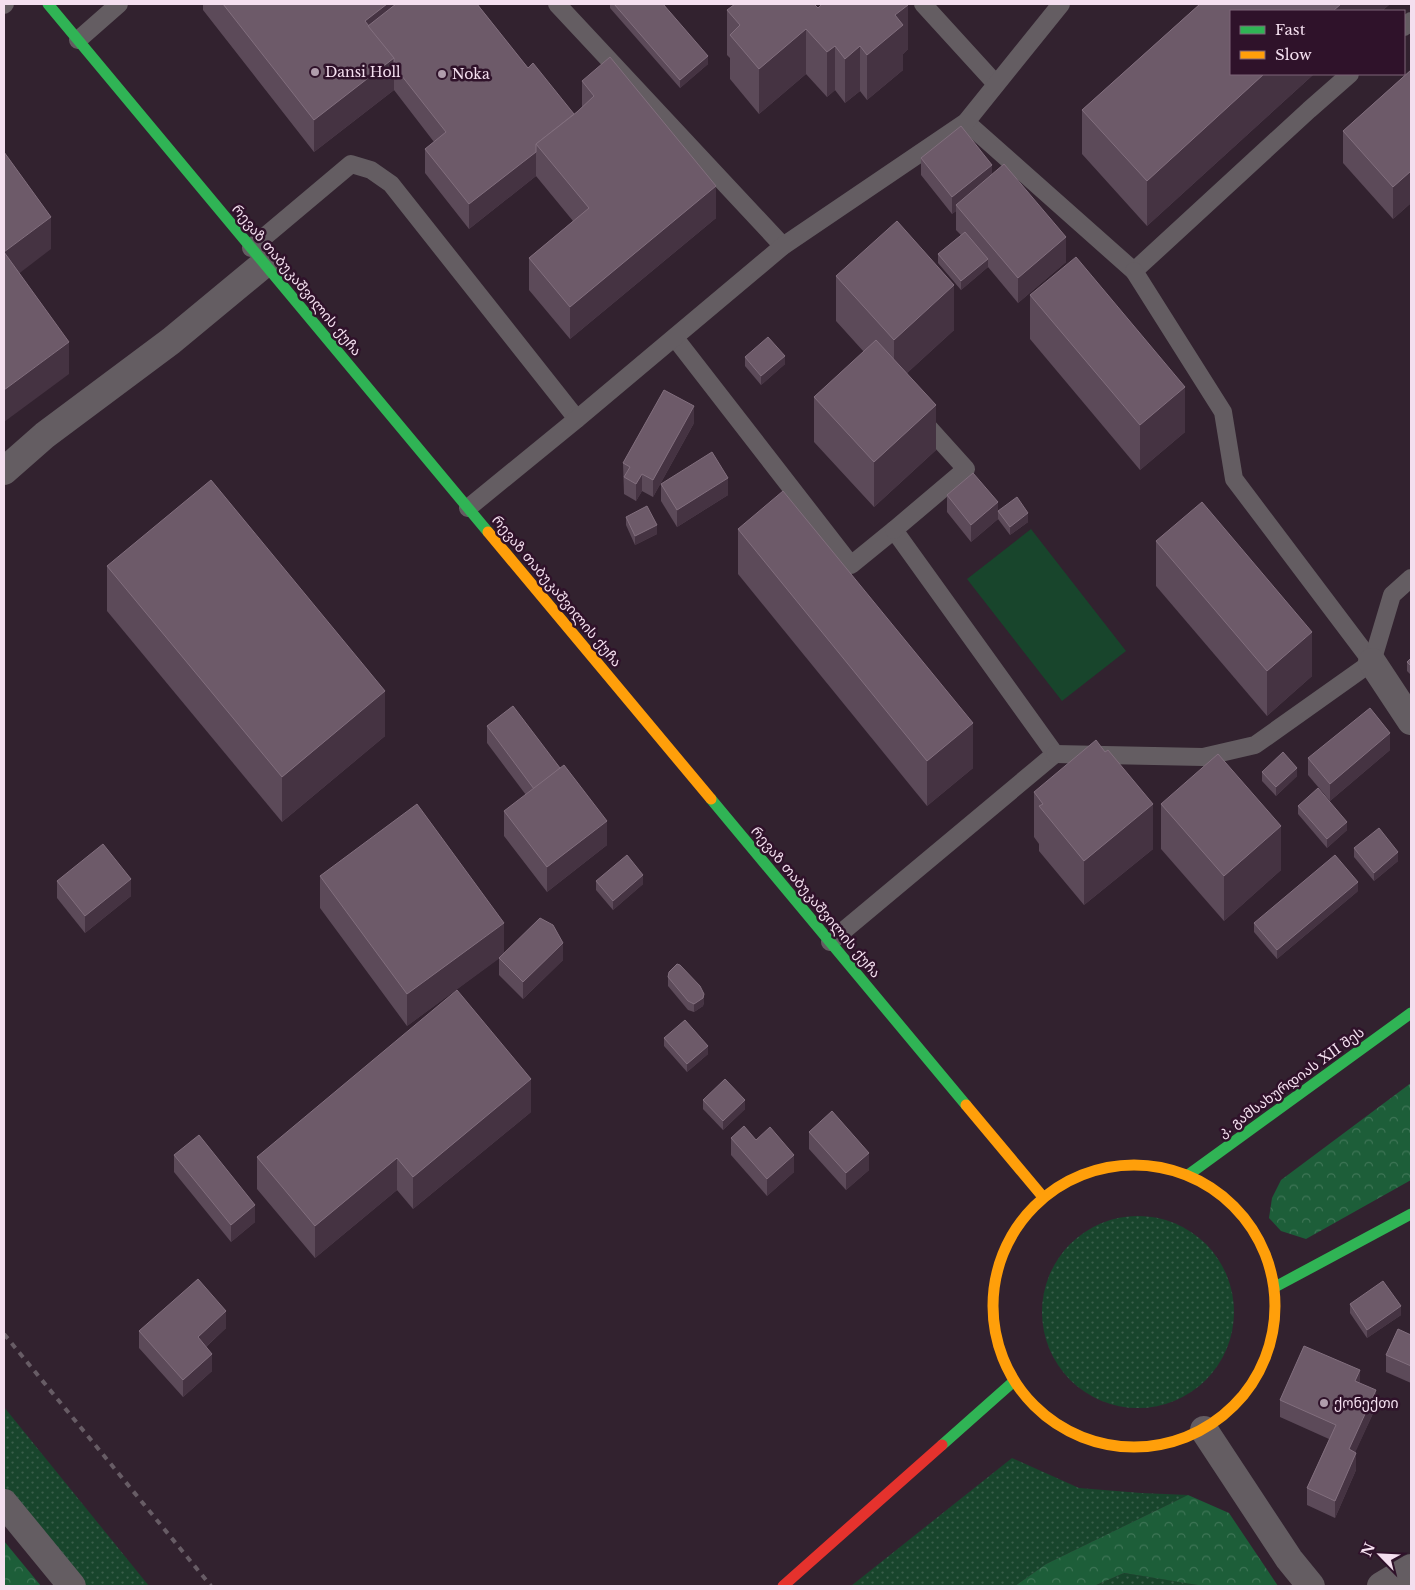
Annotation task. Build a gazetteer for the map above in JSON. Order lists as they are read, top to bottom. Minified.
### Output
{"streets":{"main road":["რევაზ თაბუკაშვილის ქუჩა","კ. გამსახურდიას XII შეს"]},"places":["Dansi Holl","Noka","ქონექთი"],"legend":["Fast","Slow"],"north":"top left"}
